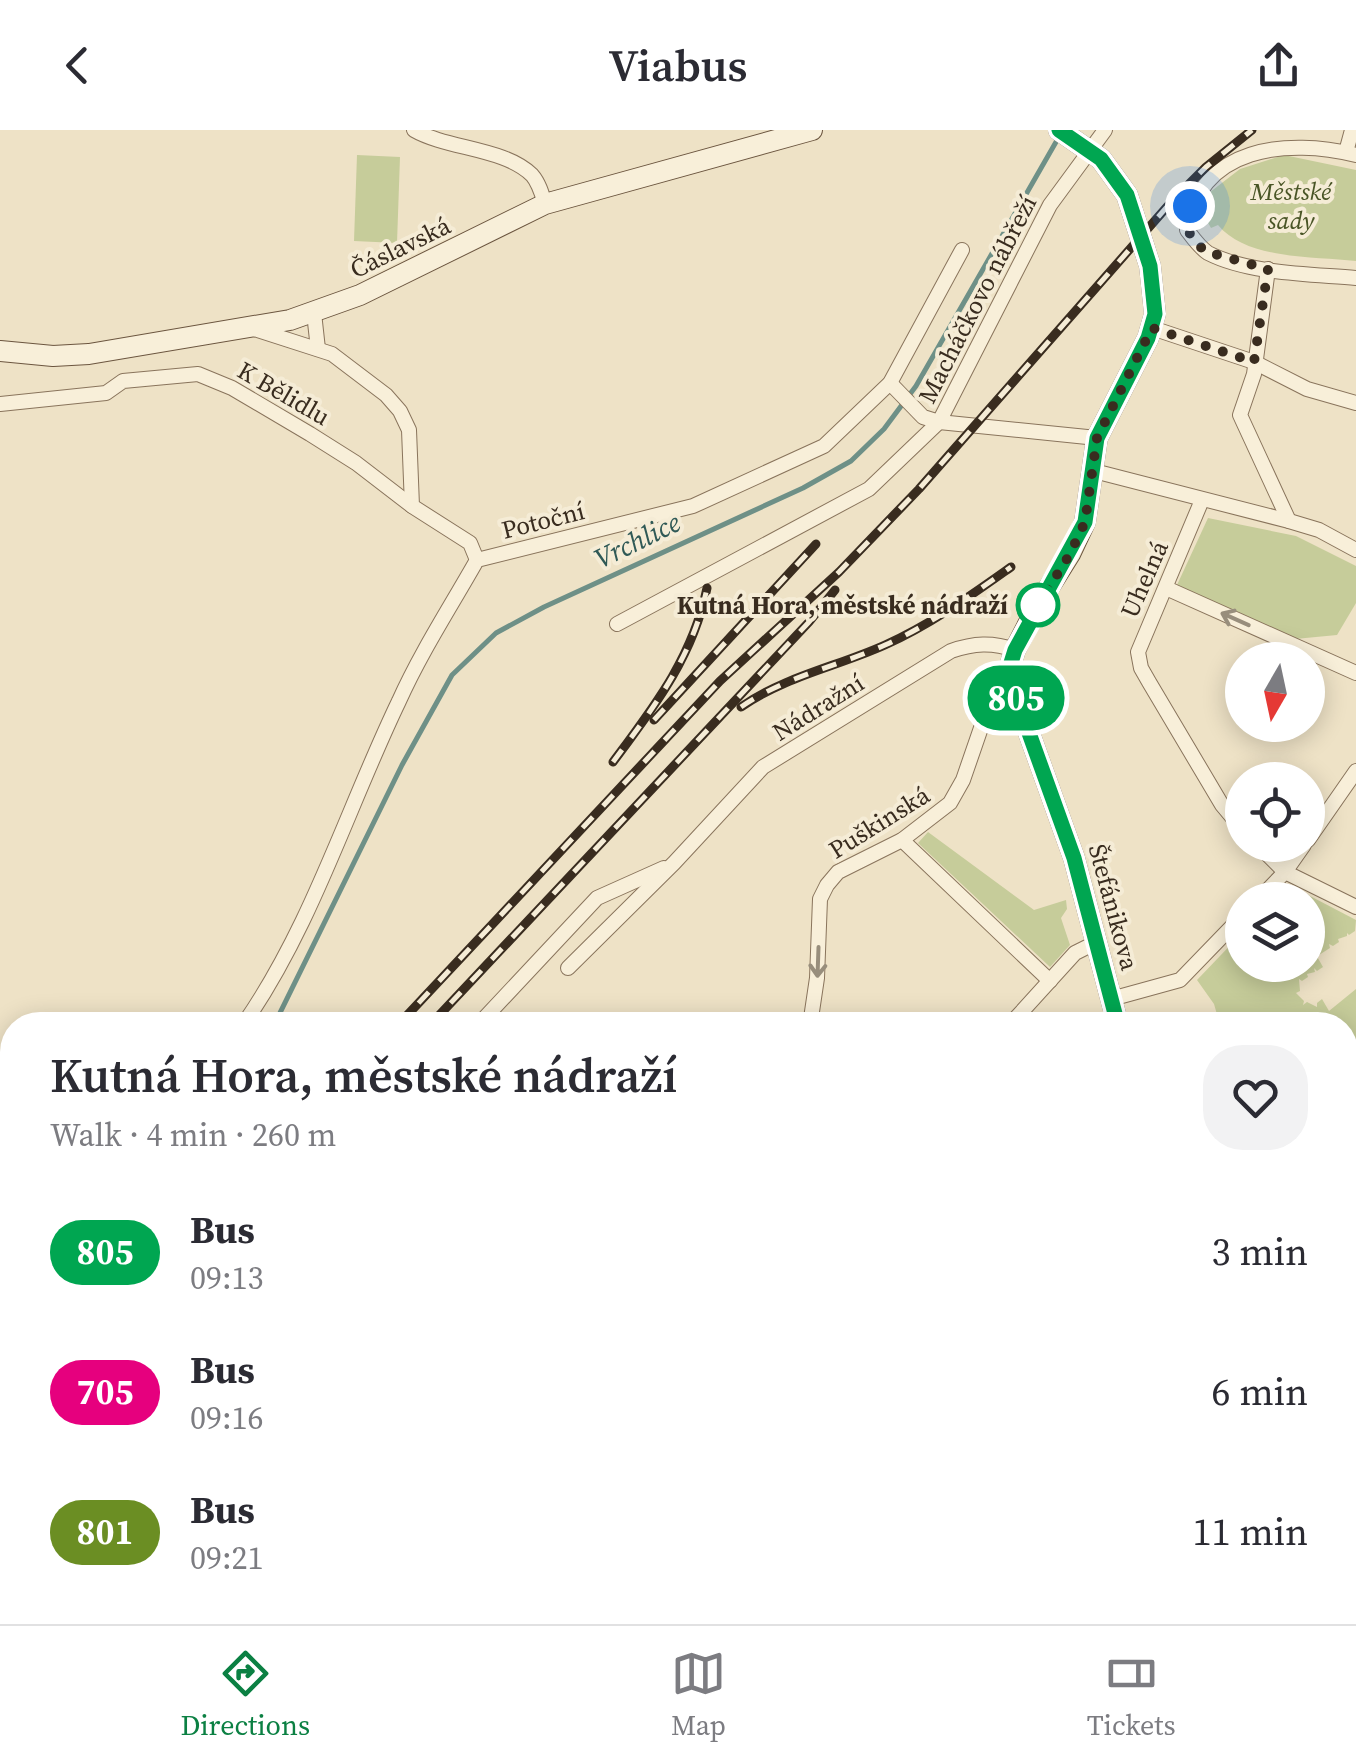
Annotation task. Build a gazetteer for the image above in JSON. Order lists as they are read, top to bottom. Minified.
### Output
{"streets":{"street":["Čáslavská","Macháčkovo nábřeží","K Bělidlu","Potoční","Uhelná","Nádražní","Puškinská","Štefánikova"]},"crossings":[["Čáslavská","K Bělidlu"],["K Bělidlu","Potoční"],["Nádražní","Puškinská"],["Nádražní","Štefánikova"],["Puškinská","Štefánikova"]],"one_way":["Puškinská"],"water":["Vrchlice"],"parks":["Městské sady"],"places":["Kutná Hora, městské nádraží"],"lines":["bus line 805"],"north":"bottom","page":{"header":"Viabus","on_map":"805","heading":["Kutná Hora, městské nádraží","Walk · 4 min · 260 m"],"list":[{"mark":"805","name":"Bus","note":"09:13","value":"3 min"},{"mark":"705","name":"Bus","note":"09:16","value":"6 min"},{"mark":"801","name":"Bus","note":"09:21","value":"11 min"}],"tabs":["Directions","Map","Tickets"]}}
